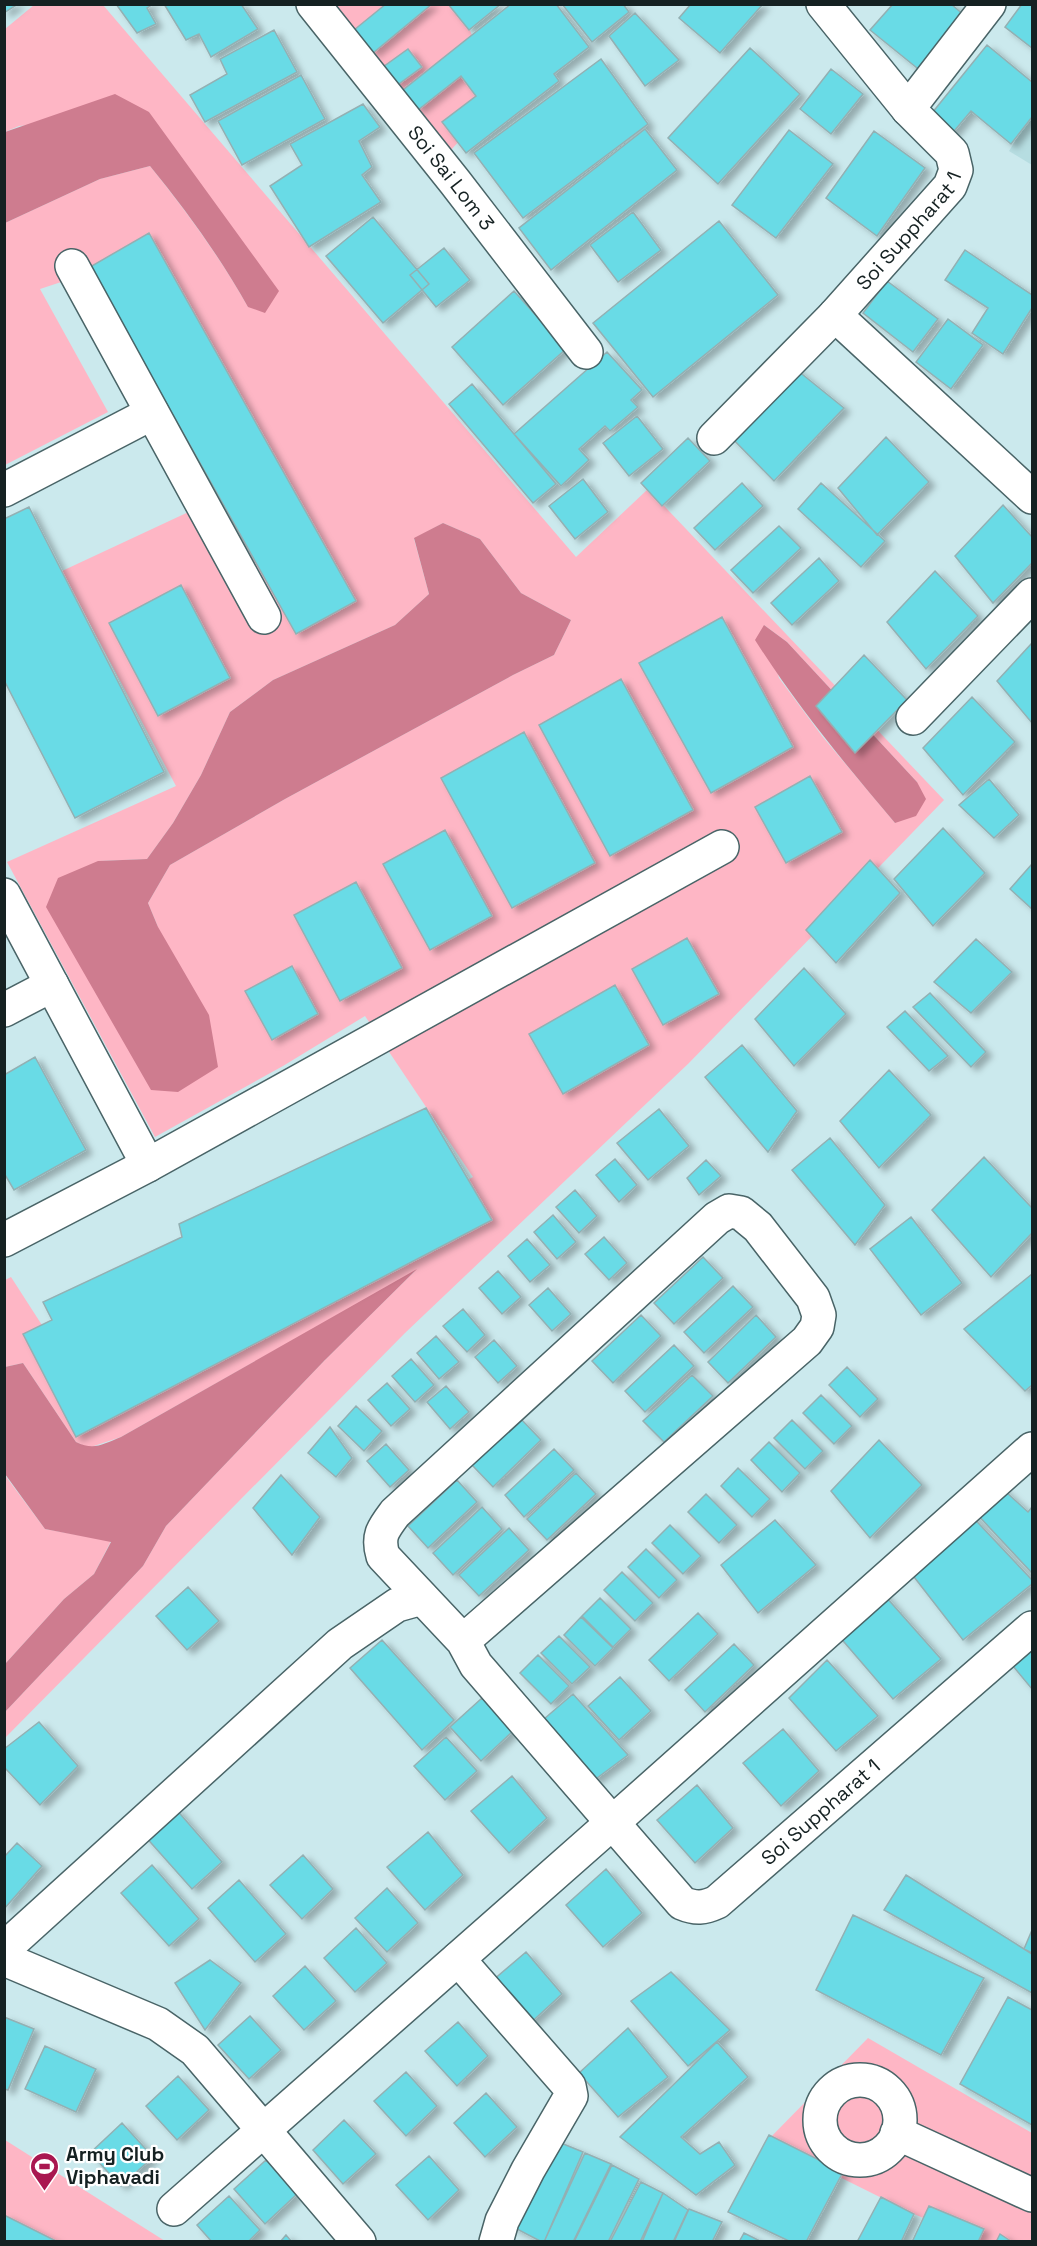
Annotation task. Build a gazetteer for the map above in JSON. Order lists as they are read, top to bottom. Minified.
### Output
{"streets":{"street":["Soi Sai Lom 3","Soi Suppharat 1"]},"places":{"sports":["Army Club Viphavadi"]}}
